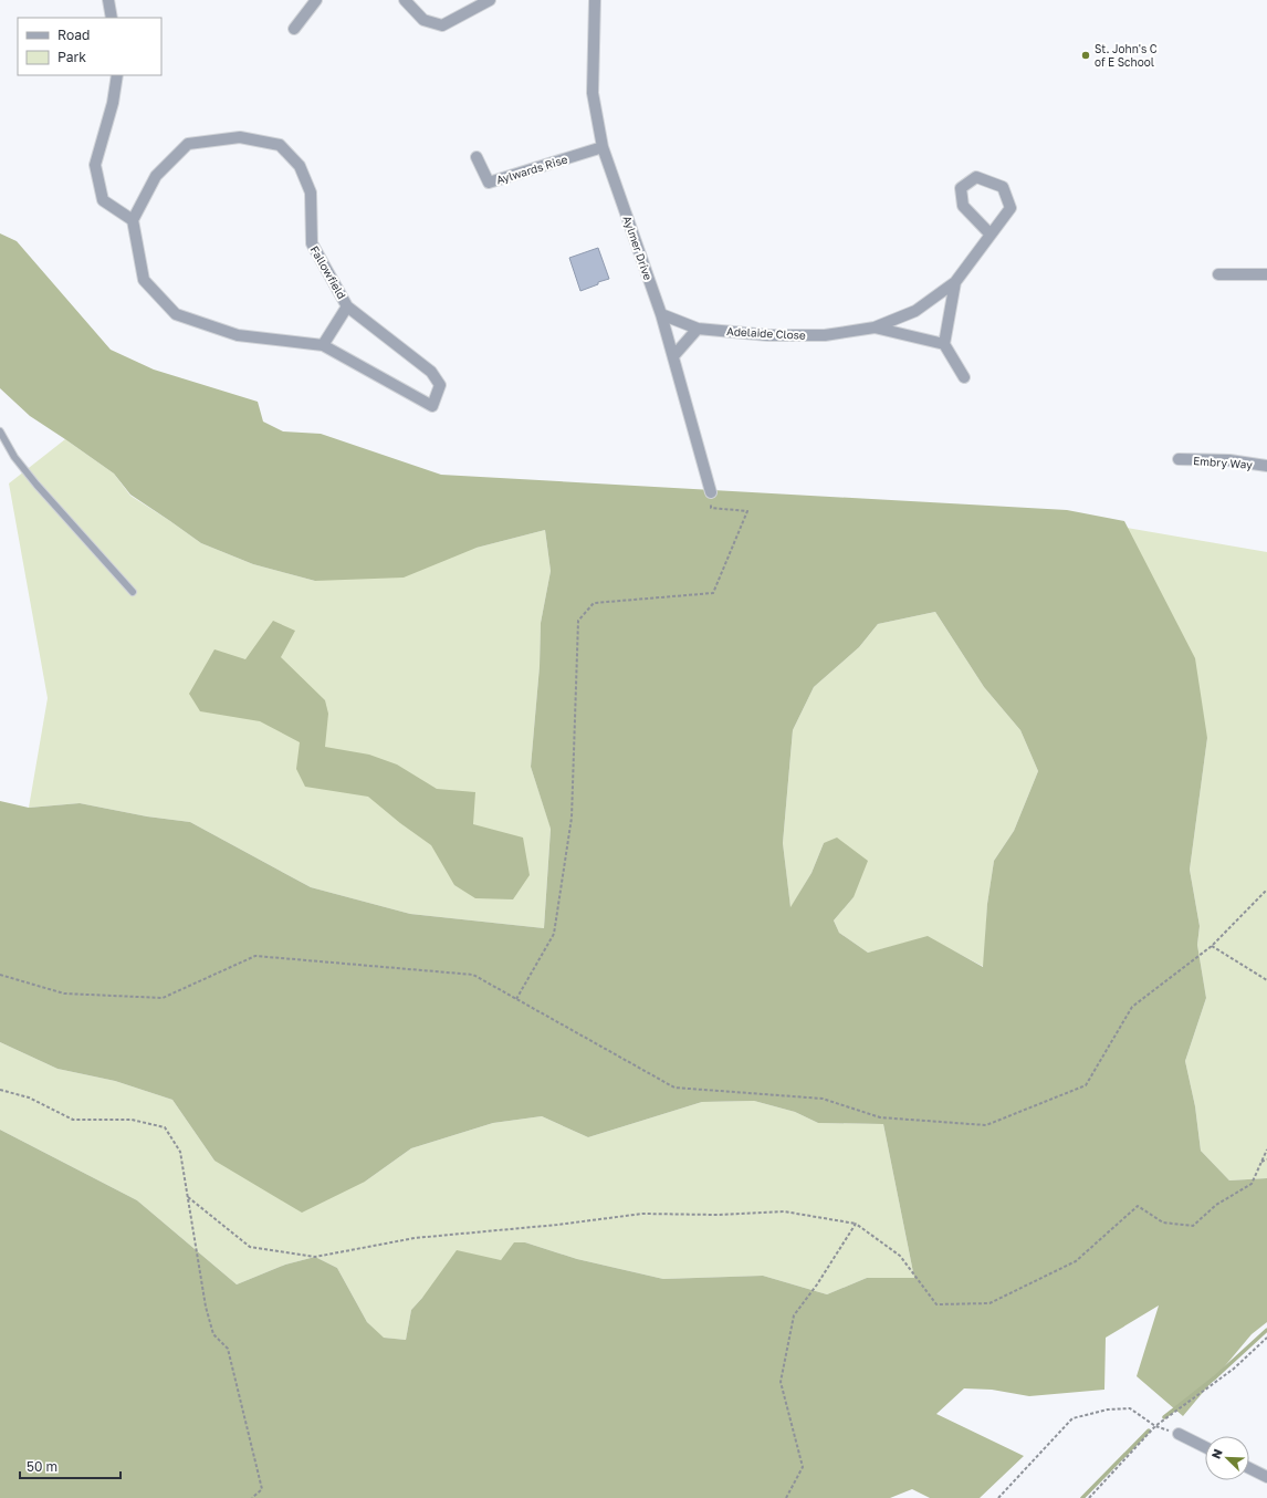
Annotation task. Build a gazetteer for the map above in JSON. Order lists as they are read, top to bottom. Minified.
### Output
{"streets":{"street":["Aylwards Rise","Aylmer Drive","Fallowfield","Adelaide Close","Embry Way"]},"crossings":[["Aylwards Rise","Aylmer Drive"],["Aylmer Drive","Adelaide Close"]],"places":["St. John's C of E School"],"legend":["Road","Park"],"scale_bar":"50 m","north":"top left"}
